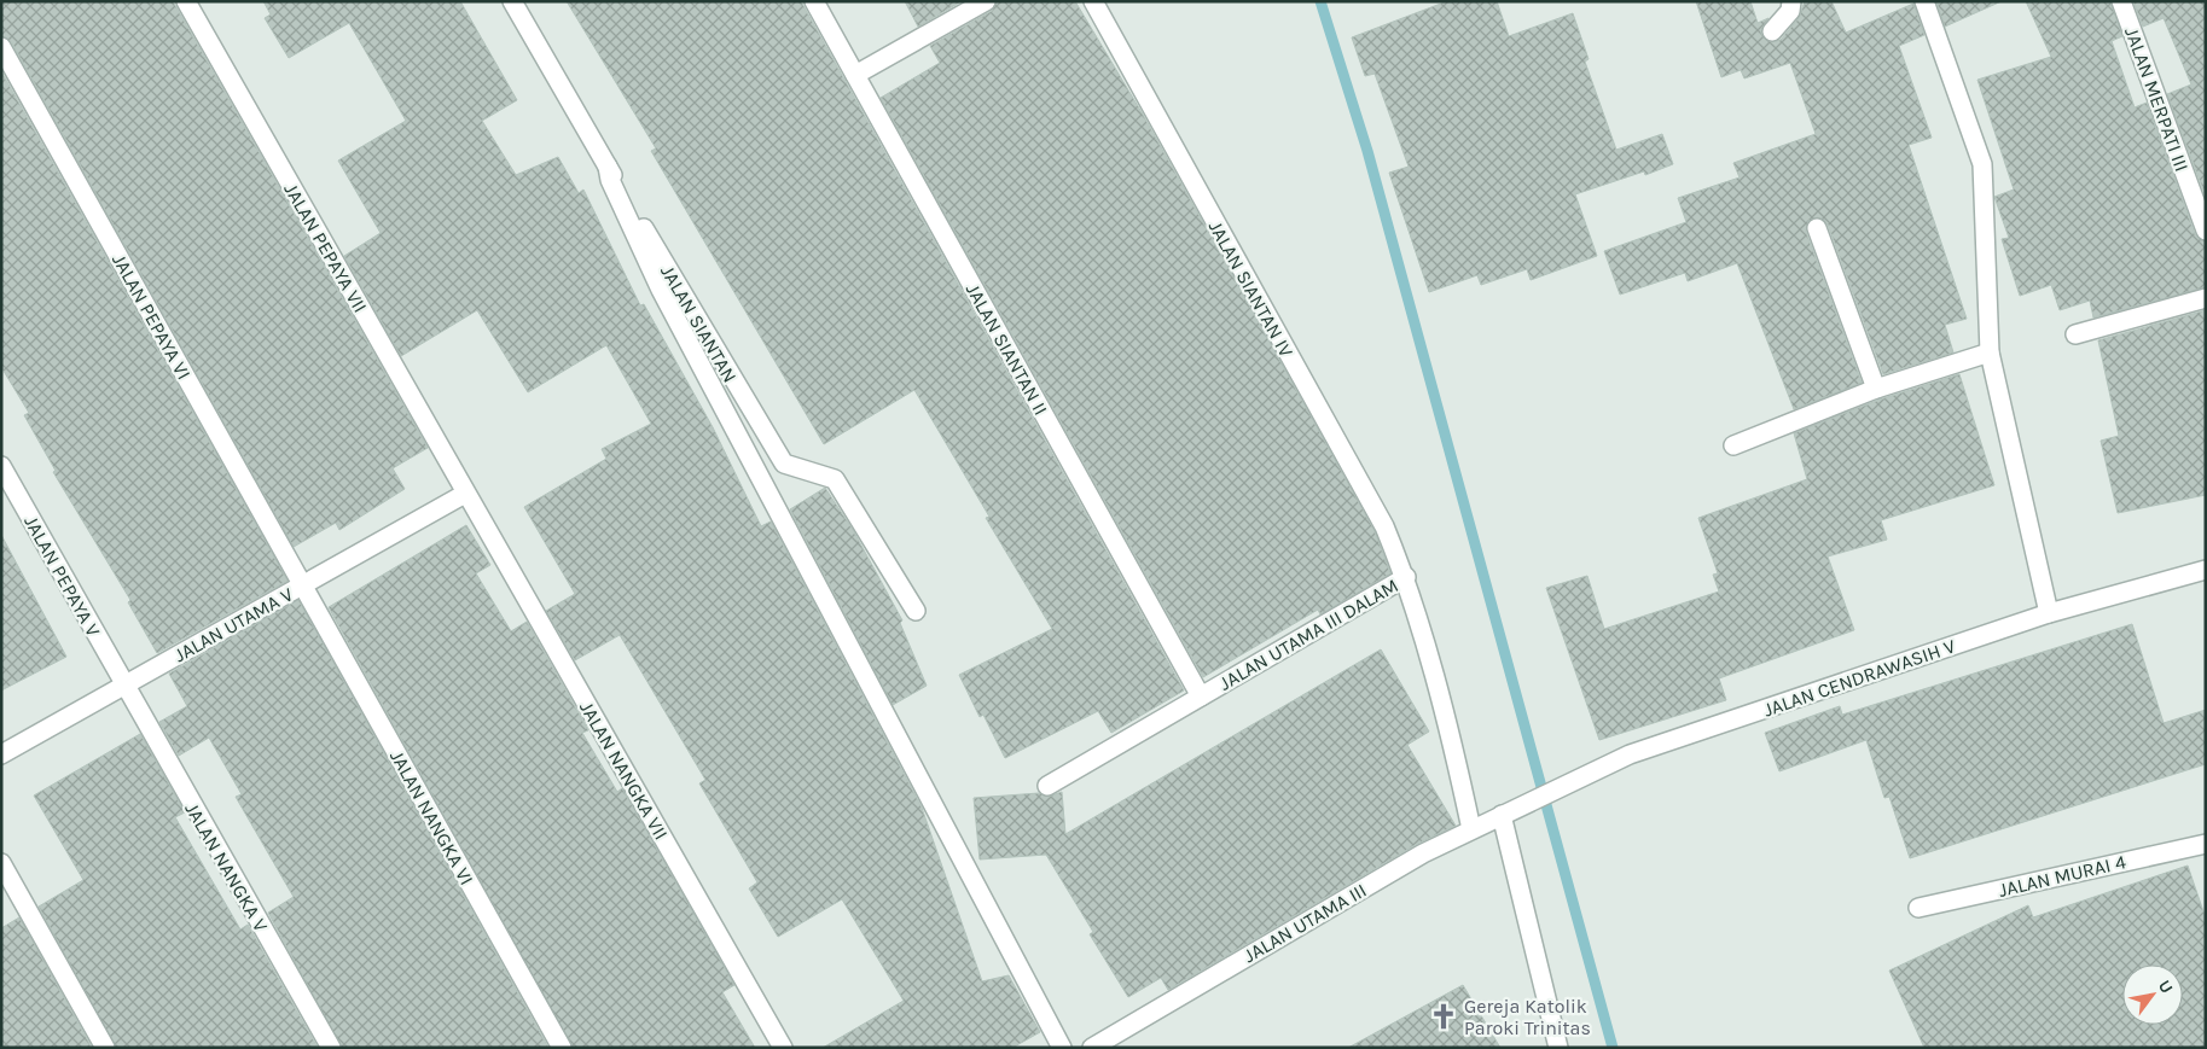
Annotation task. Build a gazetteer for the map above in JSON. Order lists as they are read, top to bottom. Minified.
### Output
{"streets":{"street":["JALAN MERPATI III","JALAN PEPAYA VII","JALAN SIANTAN IV","JALAN PEPAYA VI","JALAN SIANTAN","JALAN SIANTAN II","JALAN PEPAYA V","JALAN UTAMA V","JALAN UTAMA III DALAM","JALAN CENDRAWASIH V","JALAN NANGKA VII","JALAN NANGKA VI","JALAN NANGKA V","JALAN MURAI 4","JALAN UTAMA III"]},"crossings":[["JALAN PEPAYA VII","JALAN UTAMA V"],["JALAN PEPAYA VII","JALAN NANGKA VII"],["JALAN SIANTAN IV","JALAN UTAMA III DALAM"],["JALAN PEPAYA VI","JALAN UTAMA V"],["JALAN PEPAYA VI","JALAN NANGKA VI"],["JALAN SIANTAN II","JALAN UTAMA III DALAM"],["JALAN PEPAYA V","JALAN UTAMA V"],["JALAN PEPAYA V","JALAN NANGKA V"],["JALAN UTAMA V","JALAN NANGKA VII"],["JALAN UTAMA V","JALAN NANGKA VI"],["JALAN UTAMA V","JALAN NANGKA V"],["JALAN UTAMA III DALAM","JALAN UTAMA III"],["JALAN CENDRAWASIH V","JALAN UTAMA III"]],"places":{"church":["Gereja Katolik Paroki Trinitas"]},"north":"top right"}
